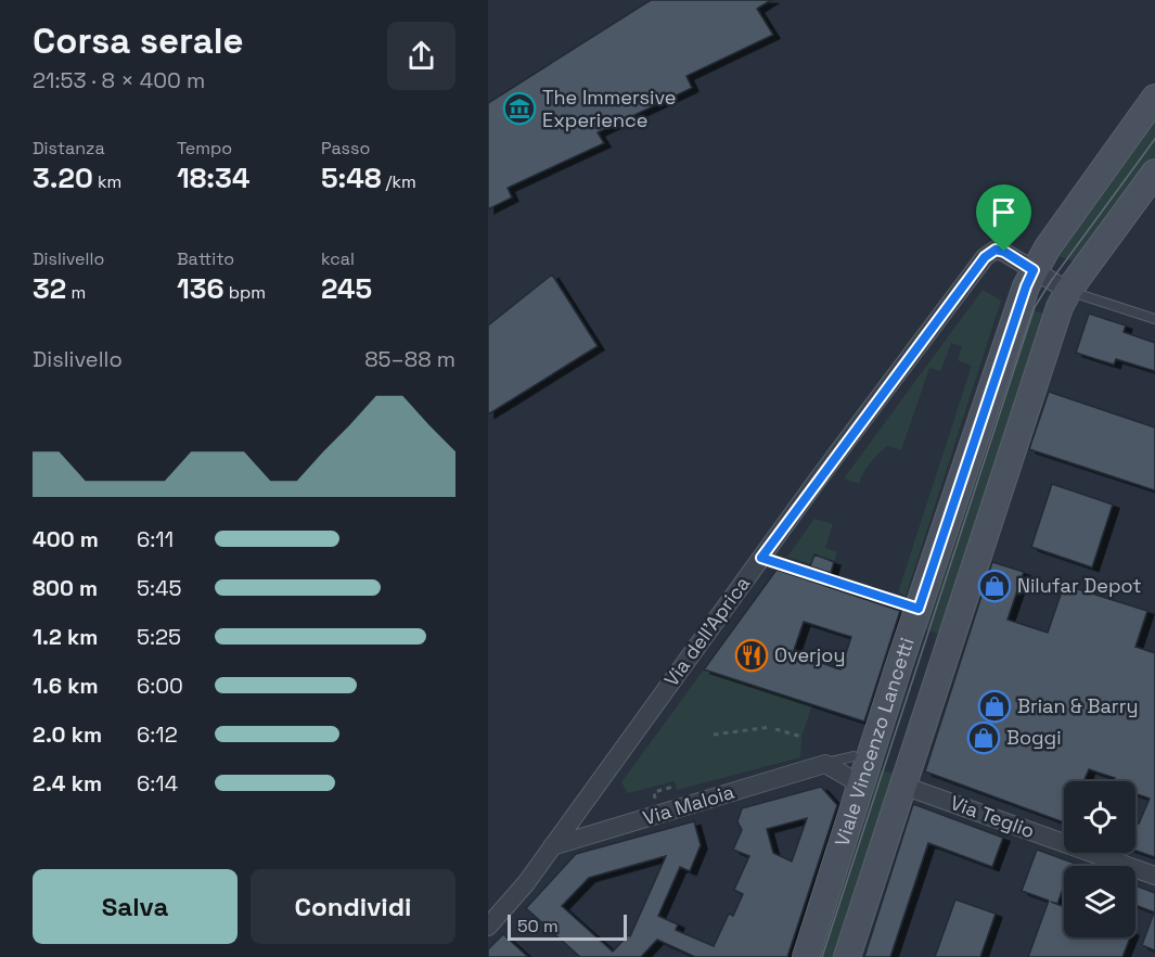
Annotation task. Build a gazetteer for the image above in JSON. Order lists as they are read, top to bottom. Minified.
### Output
{"streets":{"main road":["Viale Vincenzo Lancetti"],"street":["Via dell'Aprica","Via Maloia","Via Teglio"]},"crossings":[["Via dell'Aprica","Viale Vincenzo Lancetti"],["Via dell'Aprica","Via Maloia"],["Viale Vincenzo Lancetti","Via Teglio"]],"places":{"museum":["The Immersive Experience"],"shop":["Nilufar Depot","Brian & Barry","Boggi"],"restaurant":["Overjoy"]},"scale_bar":"50 m","page":{"heading":["Corsa serale","21:53 · 8 × 400 m"],"stats":[["Distanza","3.20 km"],["Tempo","18:34"],["Passo","5:48 /km"],["Dislivello","32 m"],["Battito","136 bpm"],["kcal","245"]],"chart":["Dislivello","85–88 m"],"list":[{"name":"400 m","note":"6:11"},{"name":"800 m","note":"5:45"},{"name":"1.2 km","note":"5:25"},{"name":"1.6 km","note":"6:00"},{"name":"2.0 km","note":"6:12"},{"name":"2.4 km","note":"6:14"}],"buttons":["Salva","Condividi"],"scale":"50 m"}}
